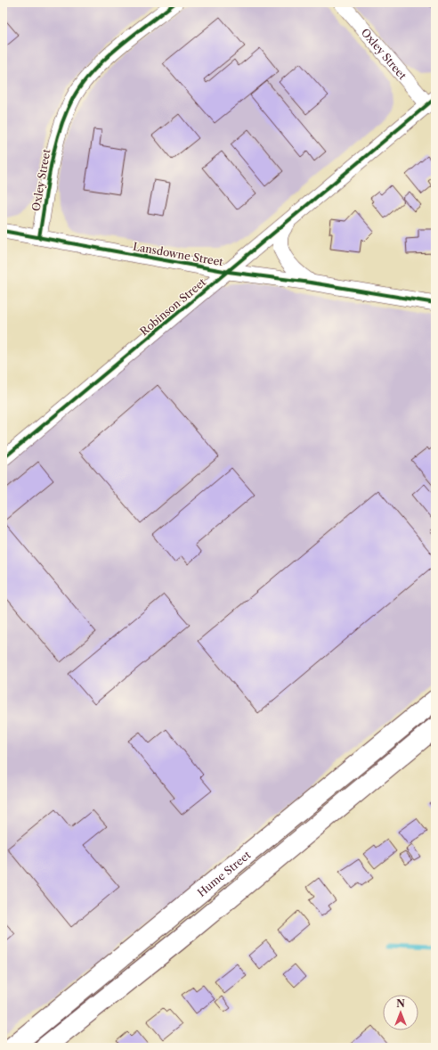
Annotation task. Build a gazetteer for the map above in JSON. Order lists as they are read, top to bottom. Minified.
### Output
{"streets":{"main road":["Hume Street"],"street":["Oxley Street","Lansdowne Street","Robinson Street"]},"crossings":[["Oxley Street","Lansdowne Street"],["Oxley Street","Robinson Street"],["Lansdowne Street","Robinson Street"]],"north":"top"}
